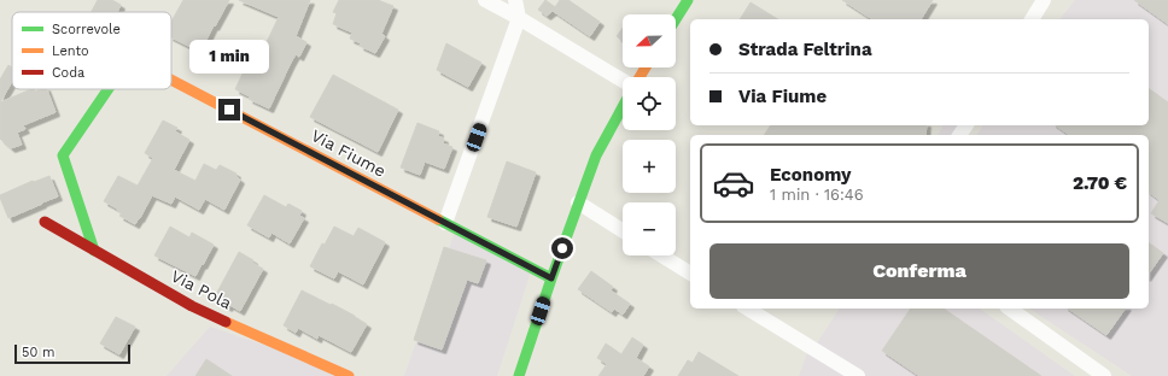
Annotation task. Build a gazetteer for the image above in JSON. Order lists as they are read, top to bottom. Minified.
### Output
{"streets":{"street":["Via Fiume","Via Pola"]},"crossings":[["Via Fiume","Via Pola"]],"legend":["Scorrevole","Lento","Coda"],"scale_bar":"50 m","north":"left","page":{"map_buttons":["+","−"],"banner":["Strada Feltrina","Via Fiume"],"bubble":"1 min","list":[{"name":"Economy","note":"1 min · 16:46","value":"2.70 €"}],"buttons":"Conferma","scale":"50 m"}}
